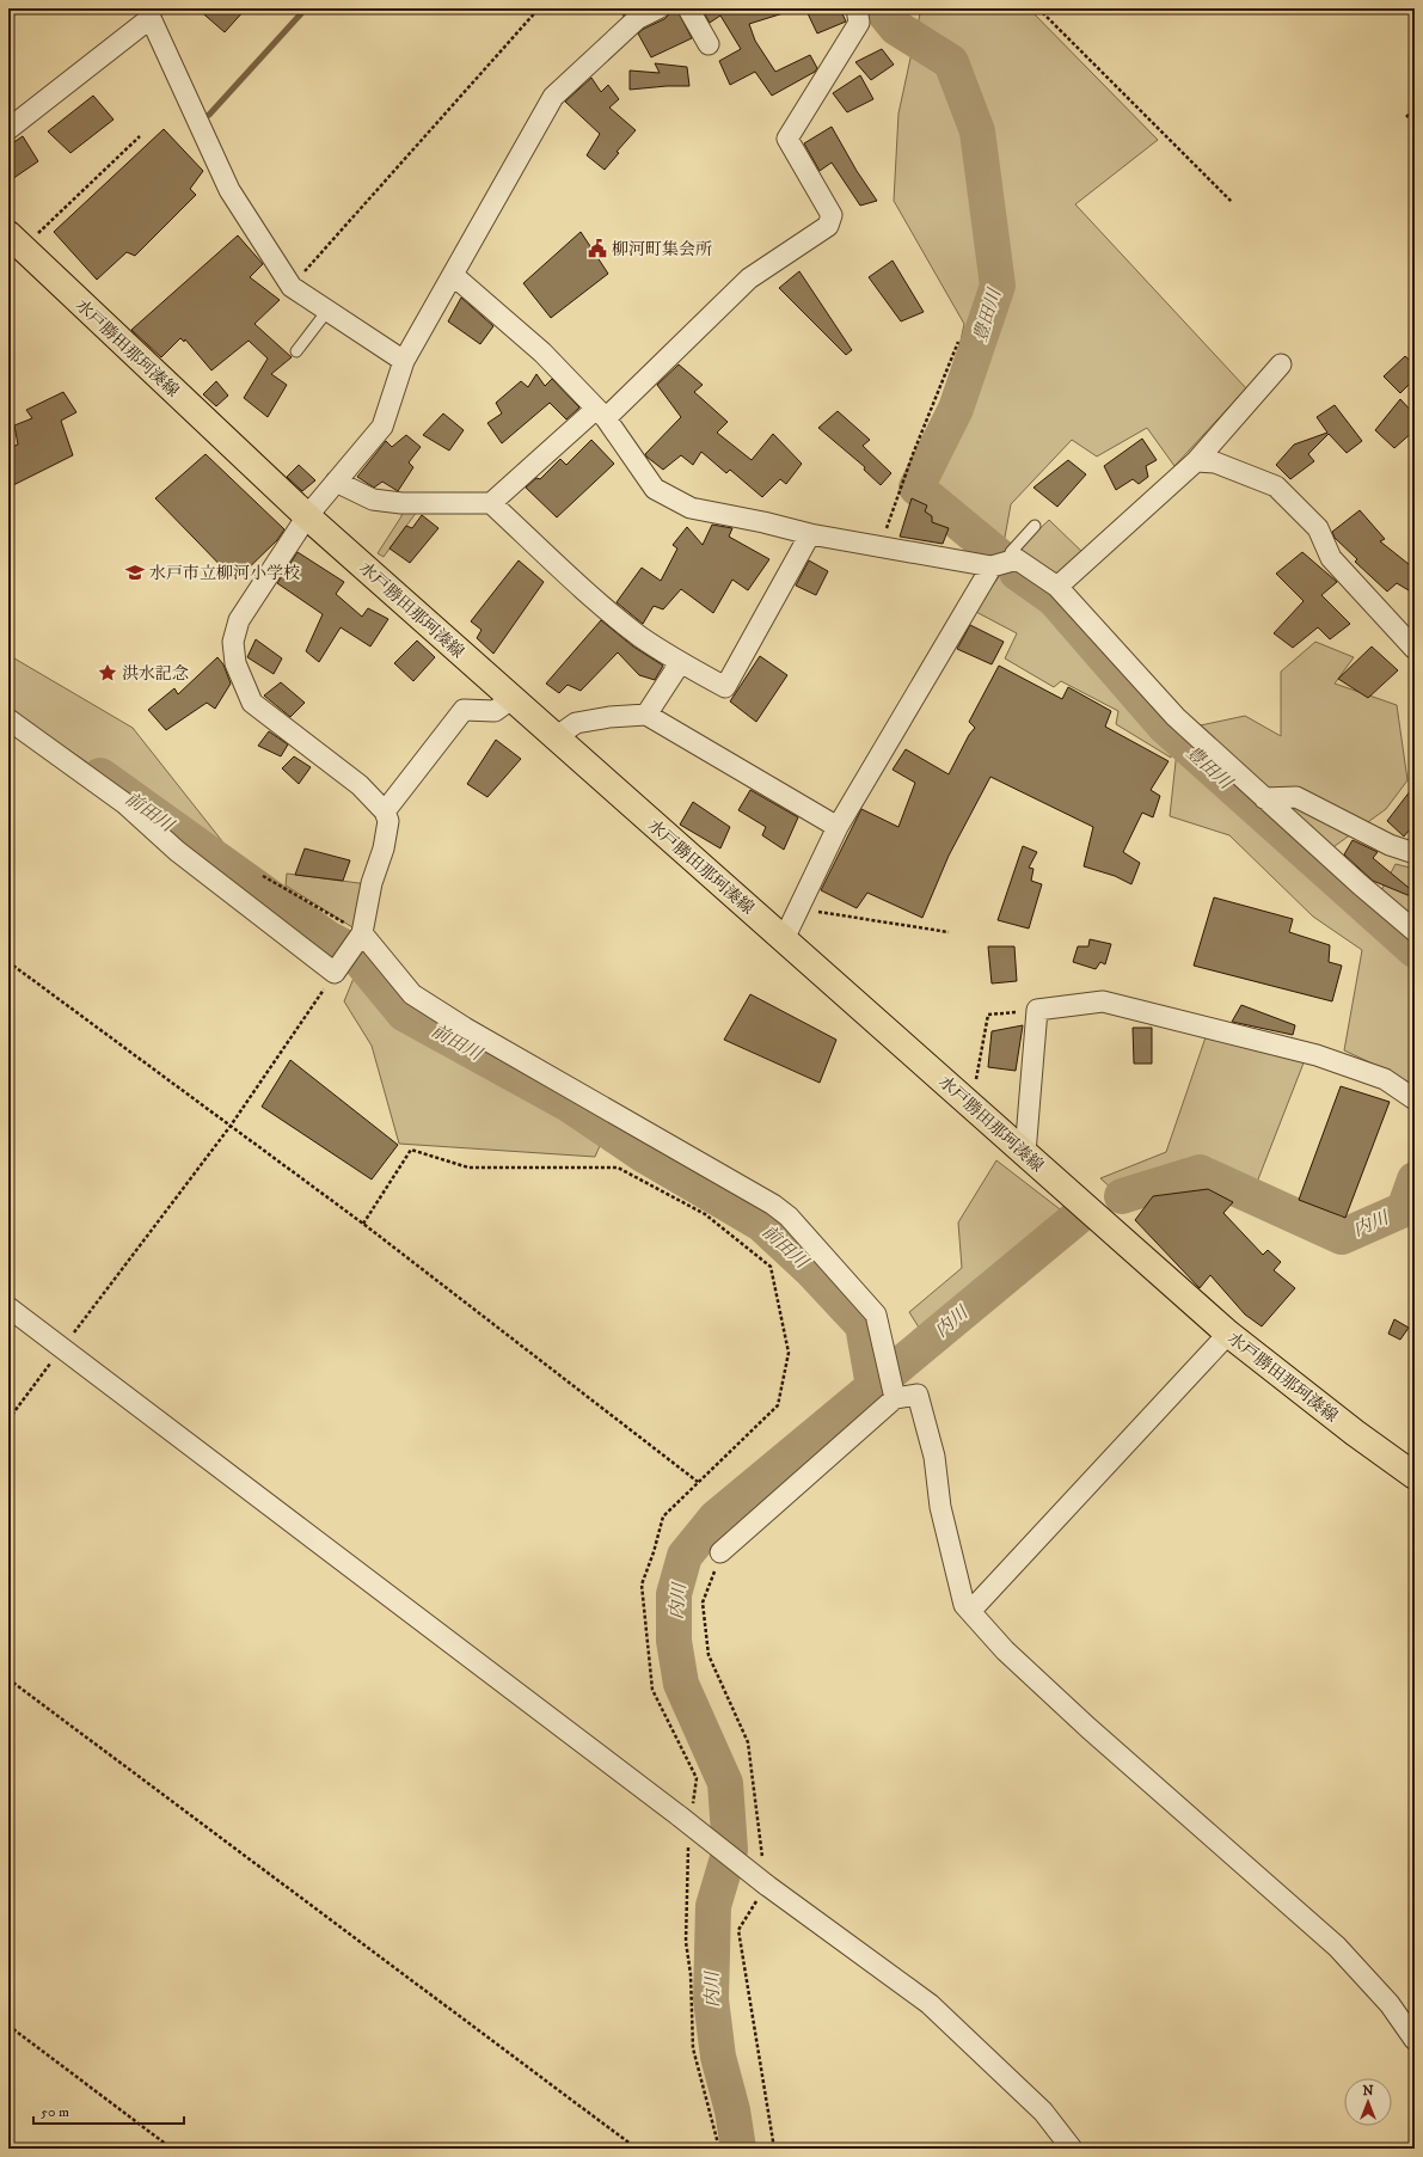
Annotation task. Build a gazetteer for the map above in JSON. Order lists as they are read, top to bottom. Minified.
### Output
{"streets":{"main road":["水戸勝田那珂湊線"]},"water":["豊田川","前田川","内川"],"places":{"public building":["柳河町集会所"],"school or university":["水戸市立柳河小学校"],"place":["洪水記念"]},"scale_bar":"50 m","north":"top"}
